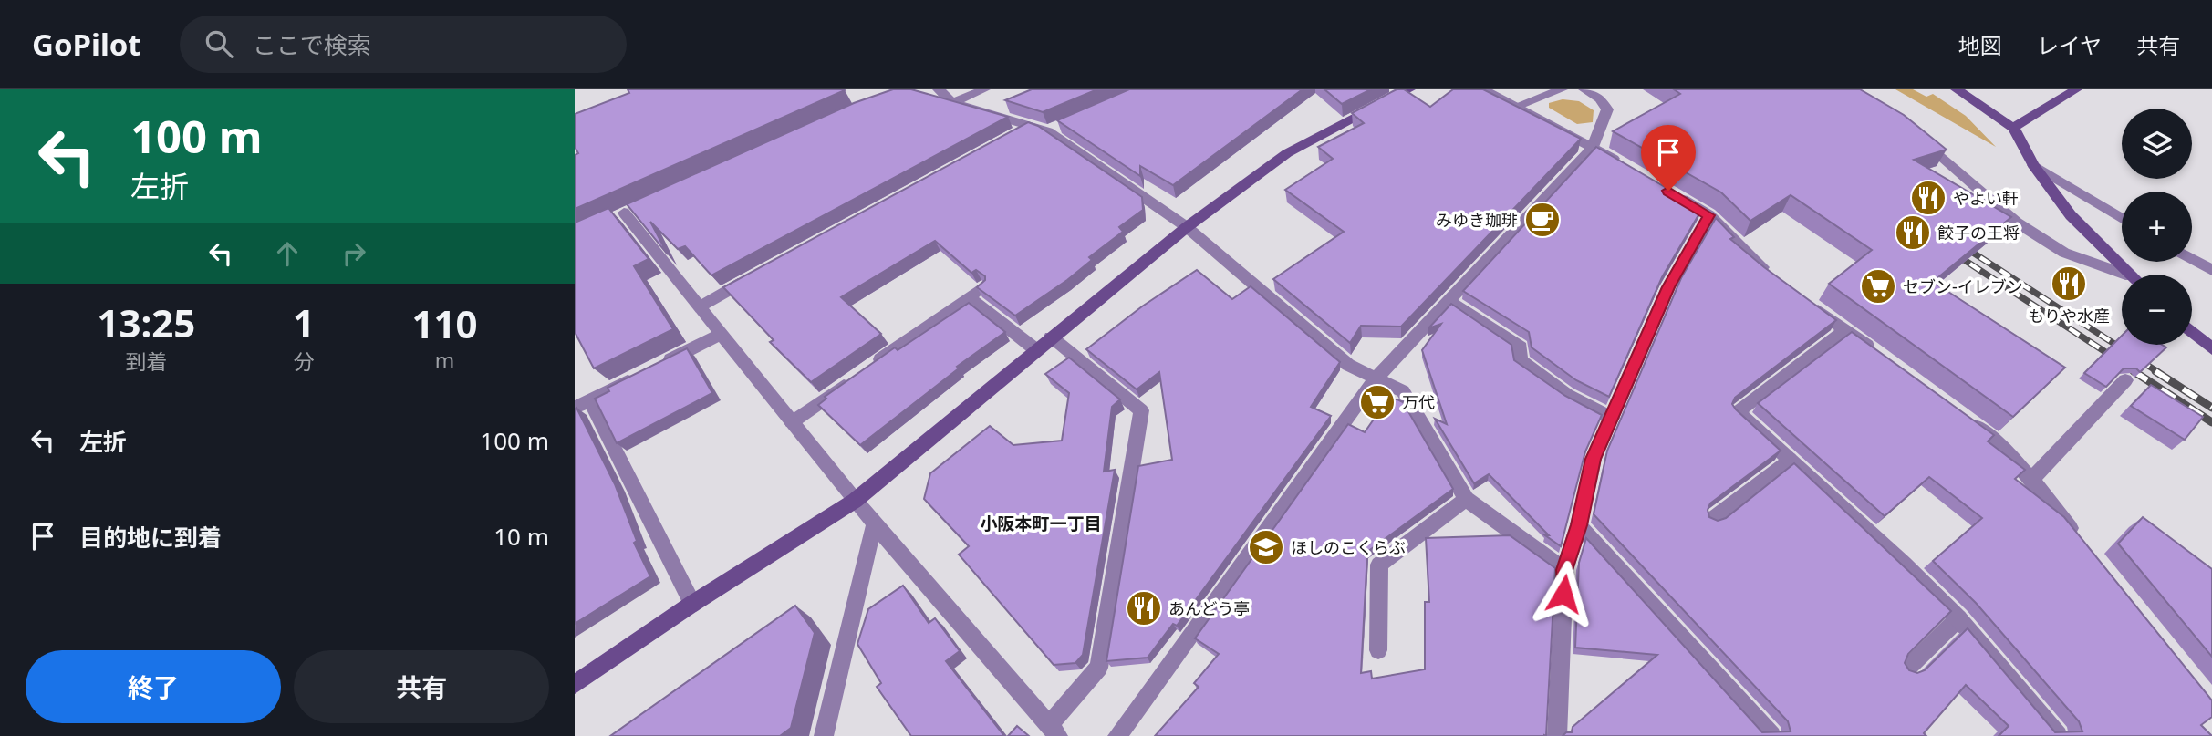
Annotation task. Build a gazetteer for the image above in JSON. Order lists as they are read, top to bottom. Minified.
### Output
{"districts":["小阪本町一丁目"],"places":{"restaurant":["やよい軒","餃子の王将","もりや水産","あんどう亭"],"cafe":["みゆき珈琲"],"supermarket":["セブン-イレブン","万代"],"school or university":["ほしのこくらぶ"]},"page":{"header":"GoPilot","search":"ここで検索","nav":["地図","レイヤ","共有"],"turn":["100 m","左折"],"map_buttons":["+","−"],"eta":["13:25","到着","1","分","110","m"],"list":[{"name":"左折","value":"100 m"},{"name":"目的地に到着","value":"10 m"}],"buttons":["終了","共有"]}}
